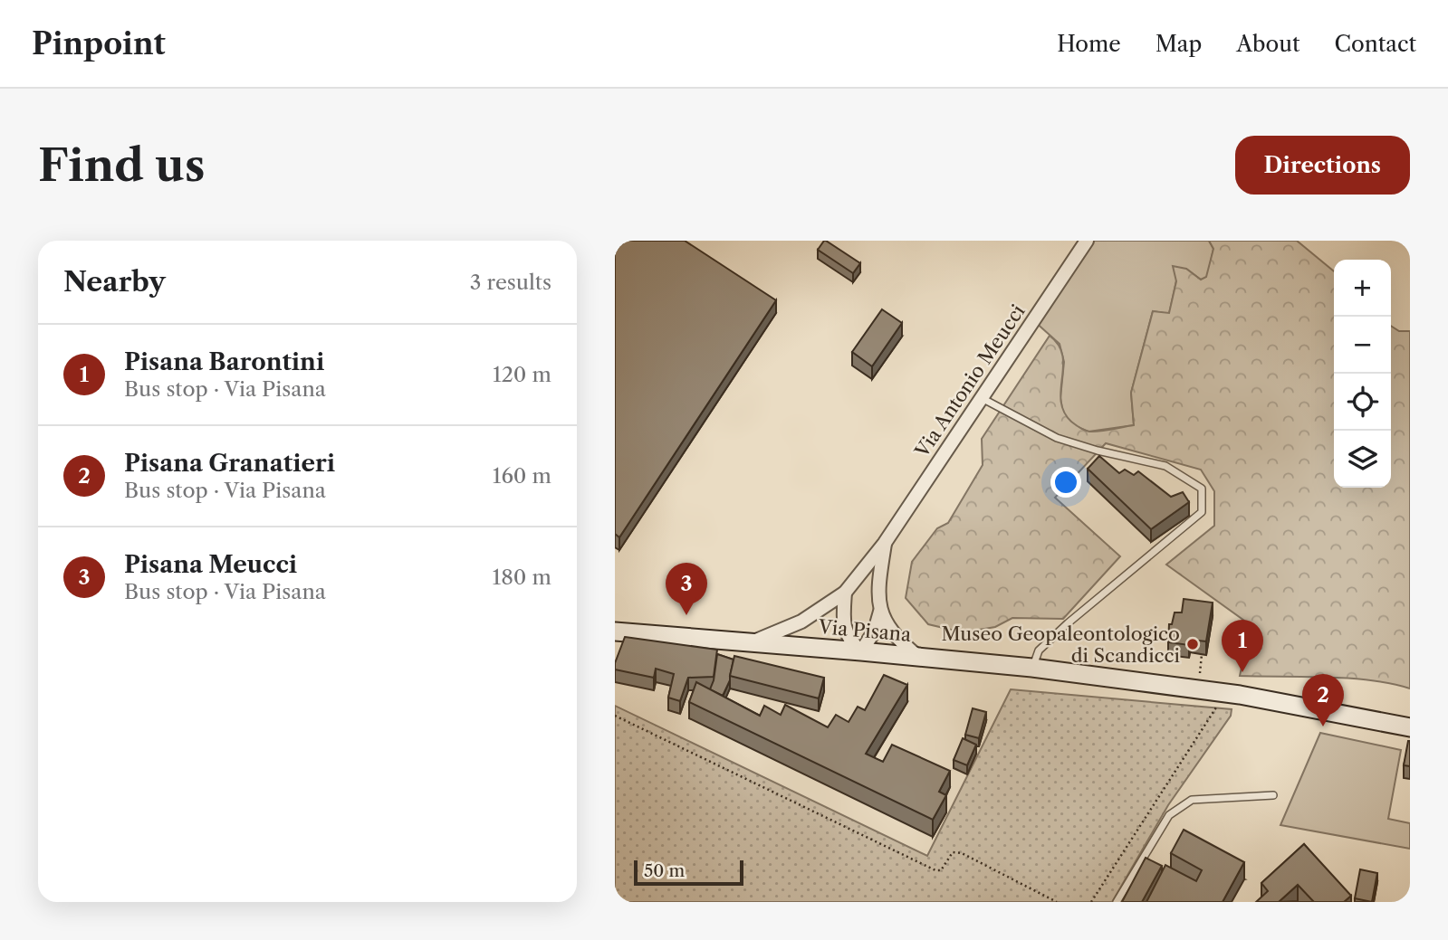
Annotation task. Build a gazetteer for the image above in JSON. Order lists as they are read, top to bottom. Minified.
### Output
{"streets":{"main road":["Via Pisana"],"street":["Via Antonio Meucci"]},"crossings":[["Via Antonio Meucci","Via Pisana"]],"places":["Museo Geopaleontologico di Scandicci"],"scale_bar":"50 m","page":{"header":"Pinpoint","nav":["Home","Map","About","Contact"],"buttons":"Directions","title":"Find us","heading":["Nearby","3 results"],"map_buttons":["+","−"],"list":[{"mark":"1","name":"Pisana Barontini","note":"Bus stop · Via Pisana","value":"120 m"},{"mark":"2","name":"Pisana Granatieri","note":"Bus stop · Via Pisana","value":"160 m"},{"mark":"3","name":"Pisana Meucci","note":"Bus stop · Via Pisana","value":"180 m"}],"pins":["3","1","2"],"scale":"50 m"}}
